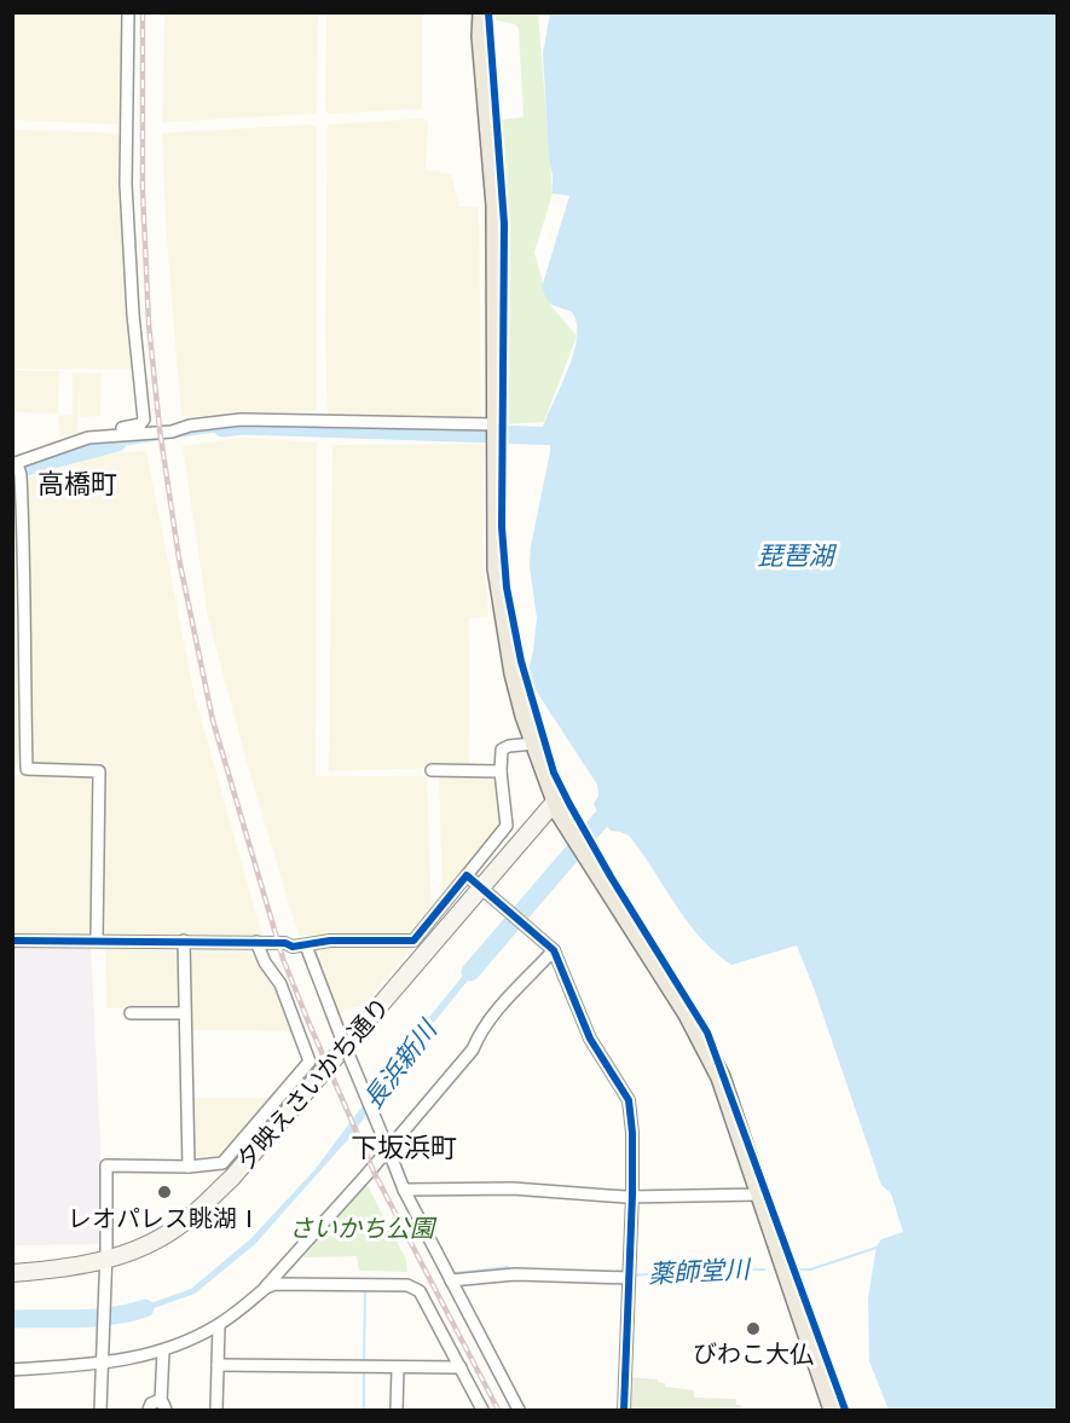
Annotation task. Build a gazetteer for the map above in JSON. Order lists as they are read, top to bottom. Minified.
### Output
{"streets":{"street":["夕映えさいかち通り"]},"districts":["高橋町","下坂浜町"],"water":["琵琶湖","長浜新川","薬師堂川"],"parks":["さいかち公園"],"places":["レオパレス眺湖Ⅰ","びわこ大仏"]}
